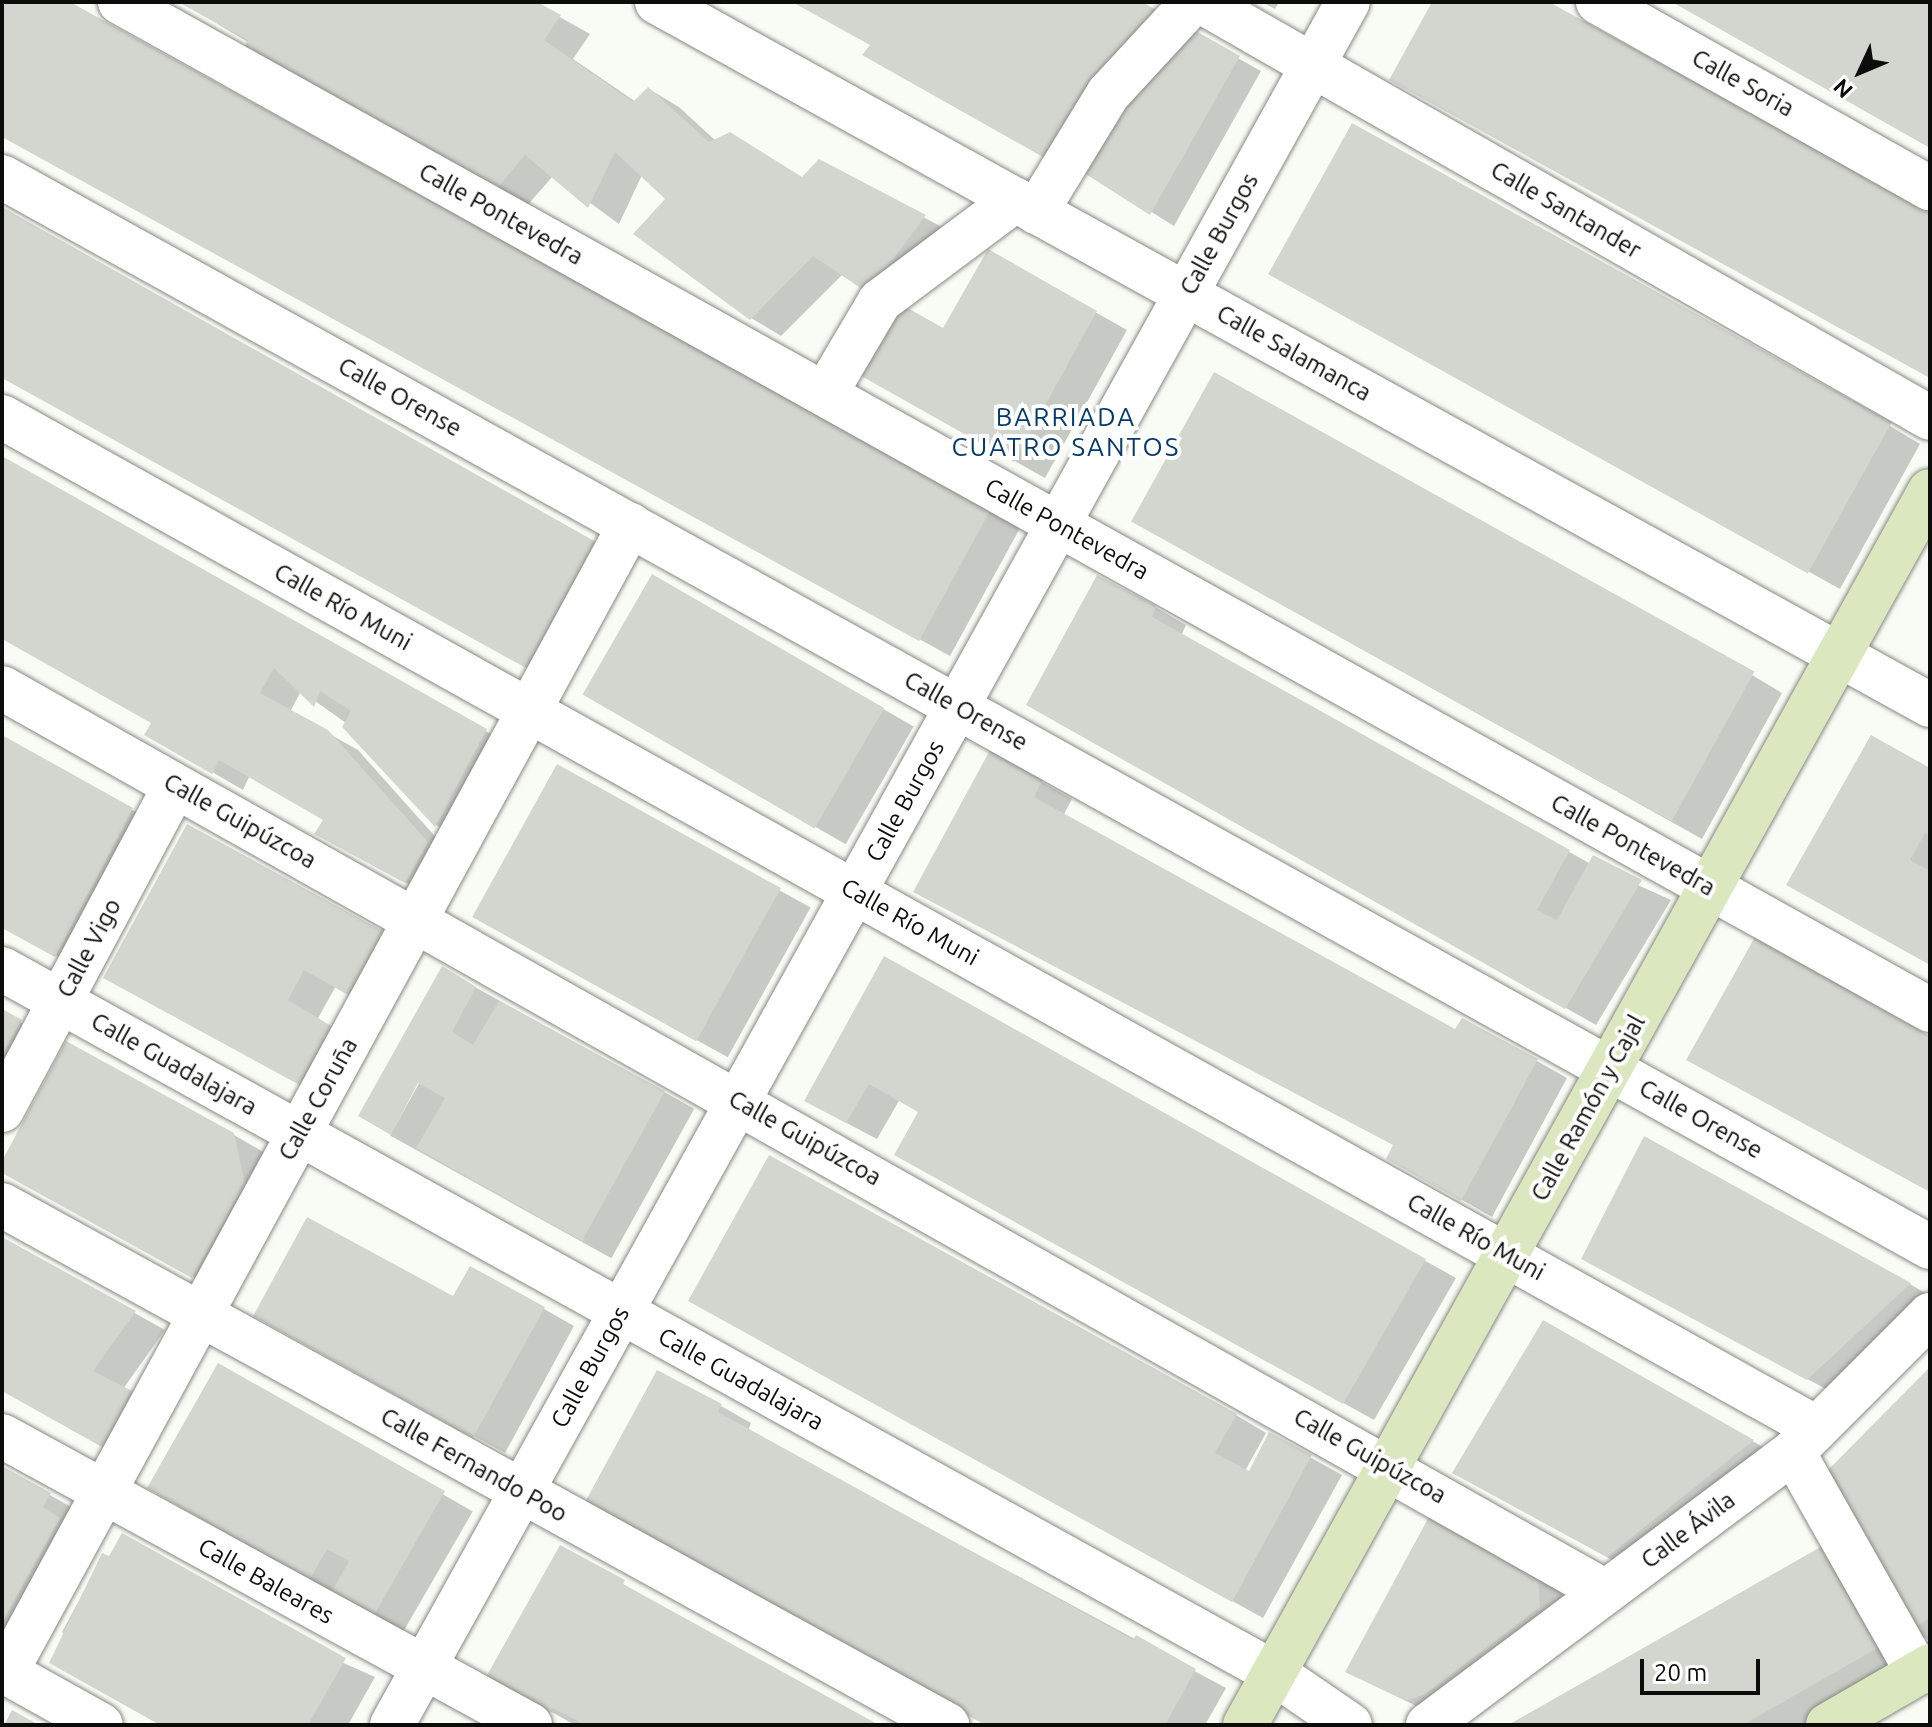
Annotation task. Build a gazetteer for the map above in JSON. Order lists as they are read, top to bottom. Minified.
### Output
{"streets":{"main road":["Calle Ramón y Cajal"],"street":["Calle Soria","Calle Santander","Calle Pontevedra","Calle Burgos","Calle Salamanca","Calle Orense","Calle Río Muni","Calle Guipúzcoa","Calle Vigo","Calle Guadalajara","Calle Coruña","Calle Fernando Poo","Calle Ávila","Calle Baleares"]},"crossings":[["Calle Santander","Calle Burgos"],["Calle Pontevedra","Calle Burgos"],["Calle Pontevedra","Calle Ramón y Cajal"],["Calle Burgos","Calle Salamanca"],["Calle Burgos","Calle Orense"],["Calle Burgos","Calle Río Muni"],["Calle Burgos","Calle Guipúzcoa"],["Calle Burgos","Calle Guadalajara"],["Calle Burgos","Calle Fernando Poo"],["Calle Burgos","Calle Baleares"],["Calle Salamanca","Calle Ramón y Cajal"],["Calle Orense","Calle Coruña"],["Calle Orense","Calle Ramón y Cajal"],["Calle Río Muni","Calle Coruña"],["Calle Río Muni","Calle Ramón y Cajal"],["Calle Río Muni","Calle Ávila"],["Calle Guipúzcoa","Calle Vigo"],["Calle Guipúzcoa","Calle Coruña"],["Calle Guipúzcoa","Calle Ramón y Cajal"],["Calle Guipúzcoa","Calle Ávila"],["Calle Vigo","Calle Guadalajara"],["Calle Guadalajara","Calle Coruña"],["Calle Guadalajara","Calle Ramón y Cajal"],["Calle Coruña","Calle Fernando Poo"],["Calle Coruña","Calle Baleares"]],"districts":["BARRIADA CUATRO SANTOS"],"scale_bar":"20 m","north":"bottom left"}
